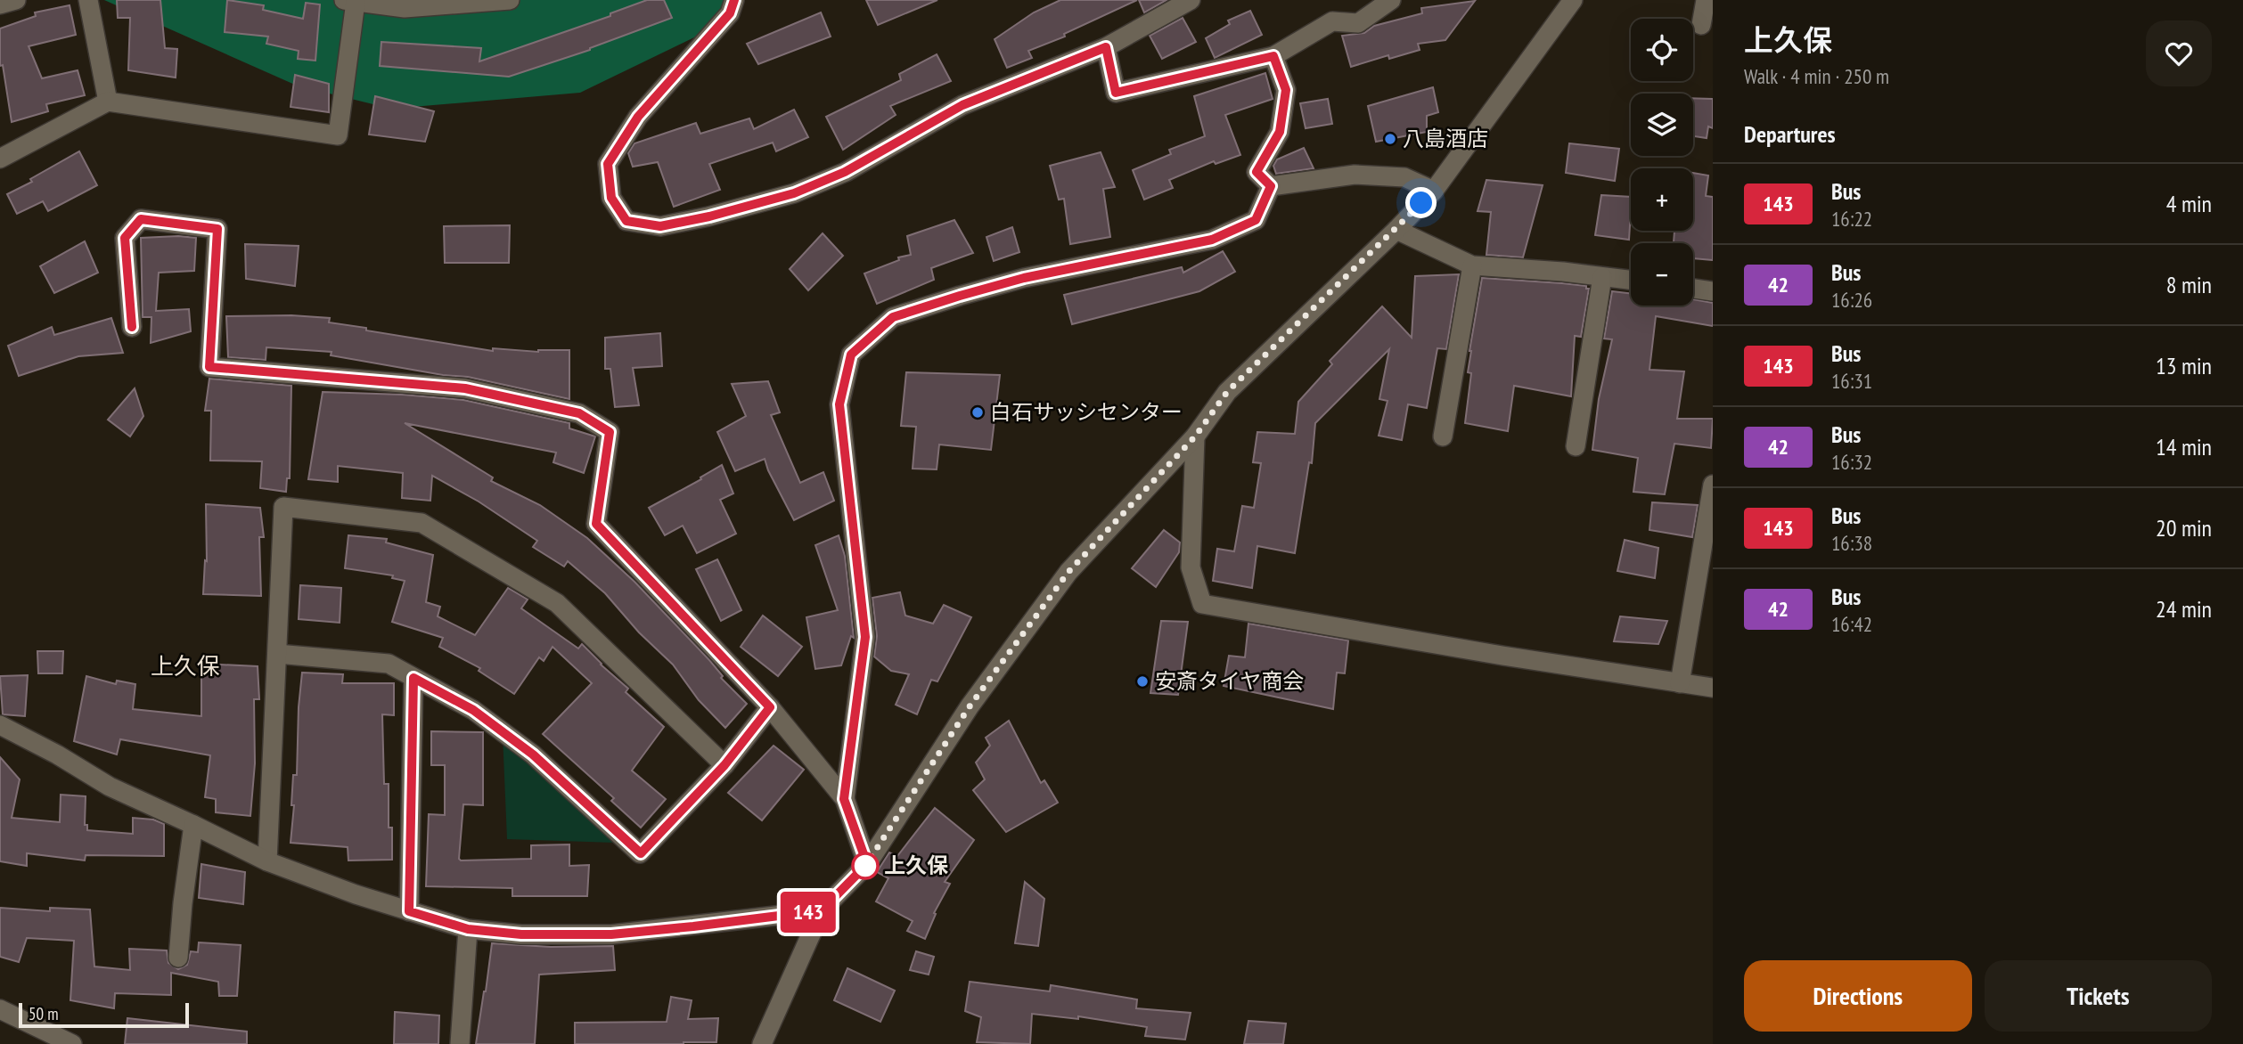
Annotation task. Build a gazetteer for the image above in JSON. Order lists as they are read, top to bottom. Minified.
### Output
{"districts":["上久保"],"places":["八島酒店","白石サッシセンター","安斎タイヤ商会","上久保"],"lines":["bus line 143"],"scale_bar":"50 m","page":{"on_map":"143","heading":[["上久保","Walk · 4 min · 250 m"],"Departures"],"map_buttons":["+","−"],"list":[{"mark":"143","name":"Bus","note":"16:22","value":"4 min"},{"mark":"42","name":"Bus","note":"16:26","value":"8 min"},{"mark":"143","name":"Bus","note":"16:31","value":"13 min"},{"mark":"42","name":"Bus","note":"16:32","value":"14 min"},{"mark":"143","name":"Bus","note":"16:38","value":"20 min"},{"mark":"42","name":"Bus","note":"16:42","value":"24 min"}],"buttons":["Directions","Tickets"],"scale":"50 m"}}
